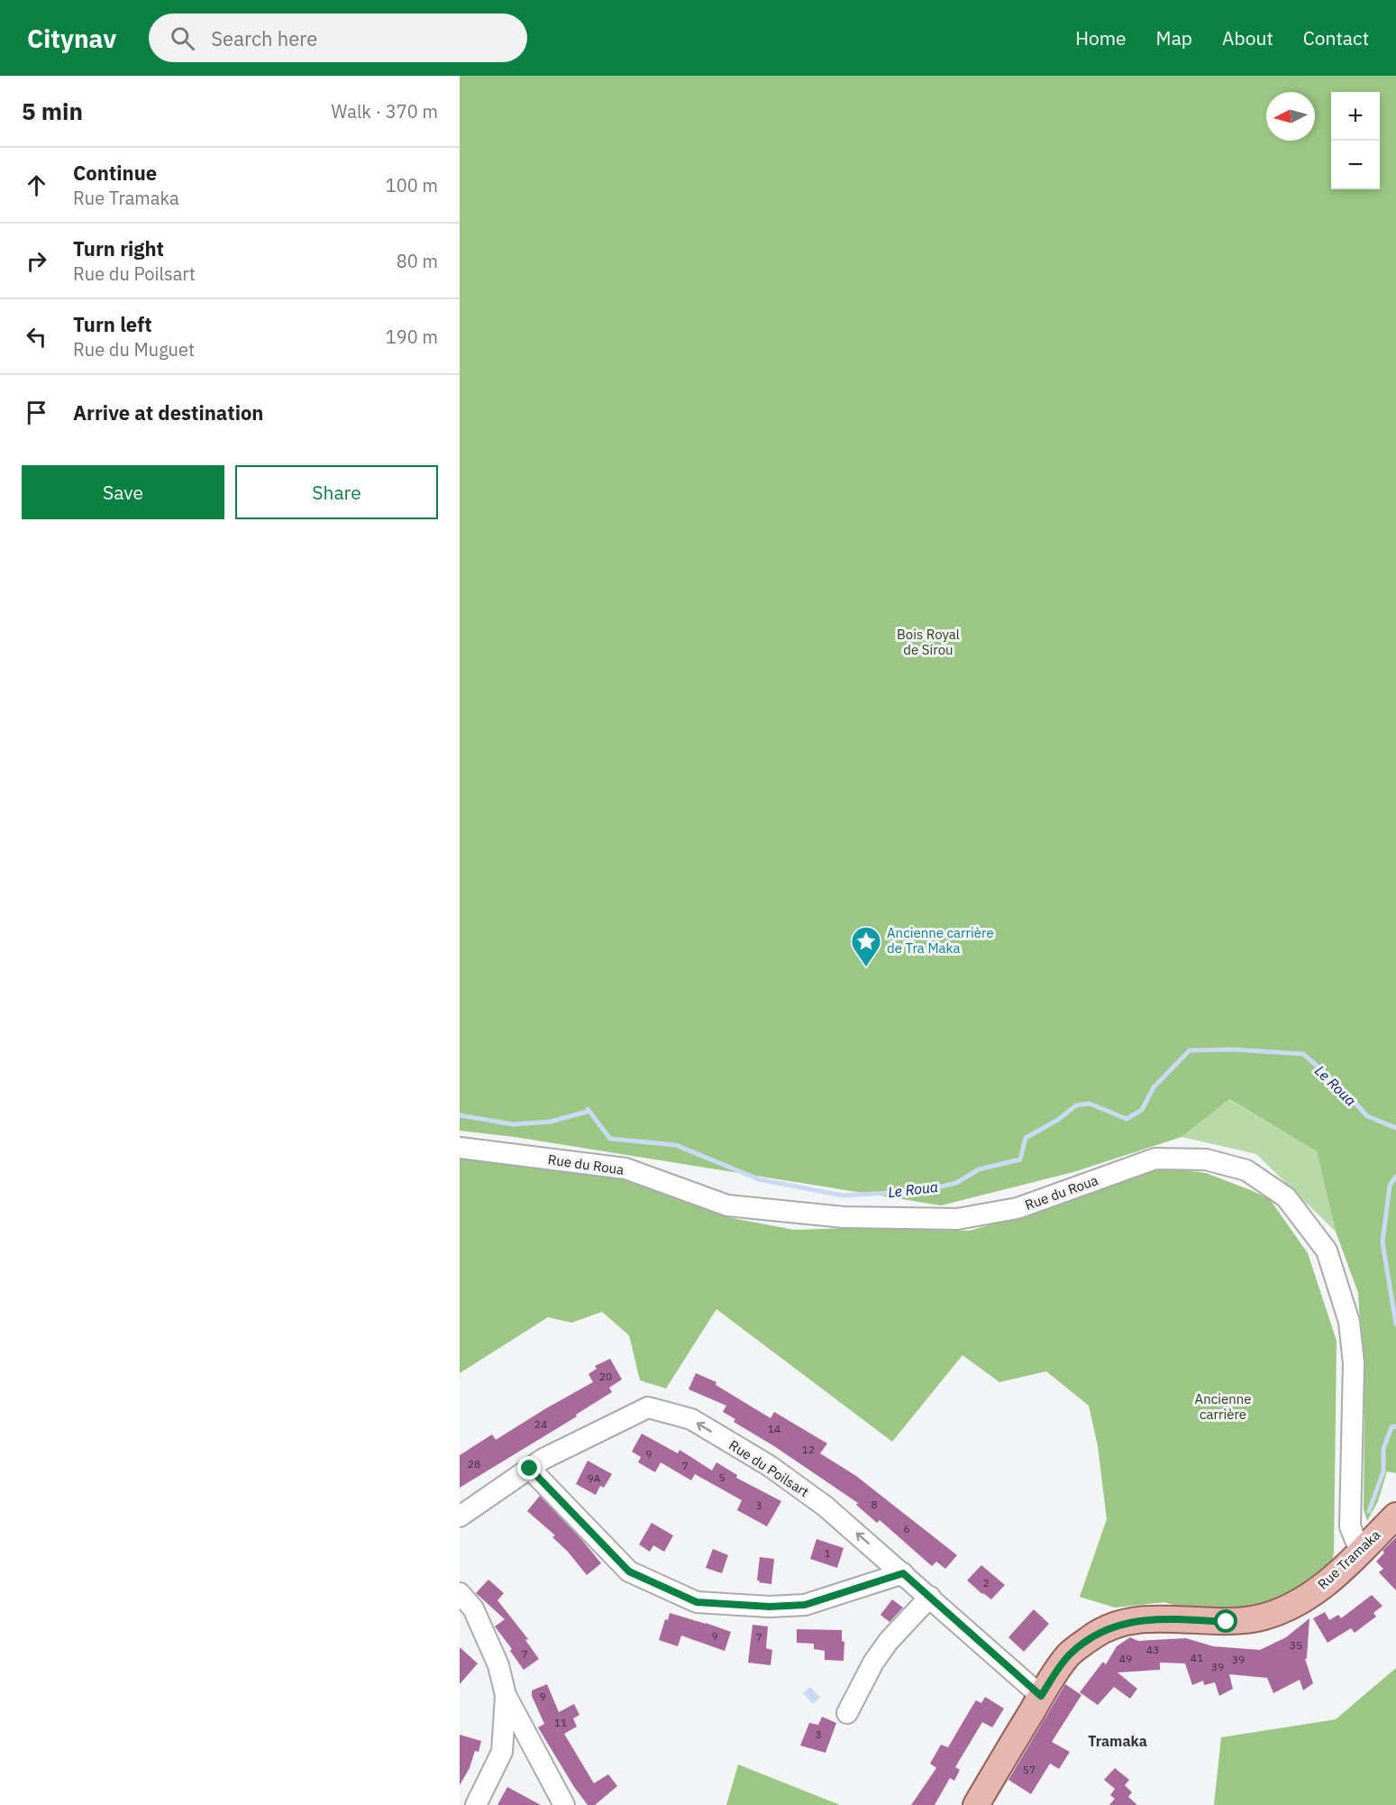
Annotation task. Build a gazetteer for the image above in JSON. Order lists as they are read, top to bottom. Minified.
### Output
{"streets":{"main road":["Rue Tramaka"],"street":["Rue du Roua","Rue du Poilsart"]},"crossings":[["Rue du Roua","Rue Tramaka"],["Rue du Poilsart","Rue Tramaka"]],"districts":["Tramaka"],"water":["Le Roua"],"parks":["Bois Royal de Sirou","Ancienne carrière"],"places":{"place":["Ancienne carrière de Tra Maka"]},"house_numbers":["20","24","14","12","9","28","7","5","9A","8","3","6","1","2","9","7","35","43","7","41","49","39","39","9","11","3","57"],"north":"left","page":{"header":"Citynav","search":"Search here","nav":["Home","Map","About","Contact"],"heading":["5 min","Walk · 370 m"],"map_buttons":["+","−"],"list":[["Continue","Rue Tramaka","100 m"],["Turn right","Rue du Poilsart","80 m"],["Turn left","Rue du Muguet","190 m"],"Arrive at destination"],"buttons":["Save","Share"]}}
